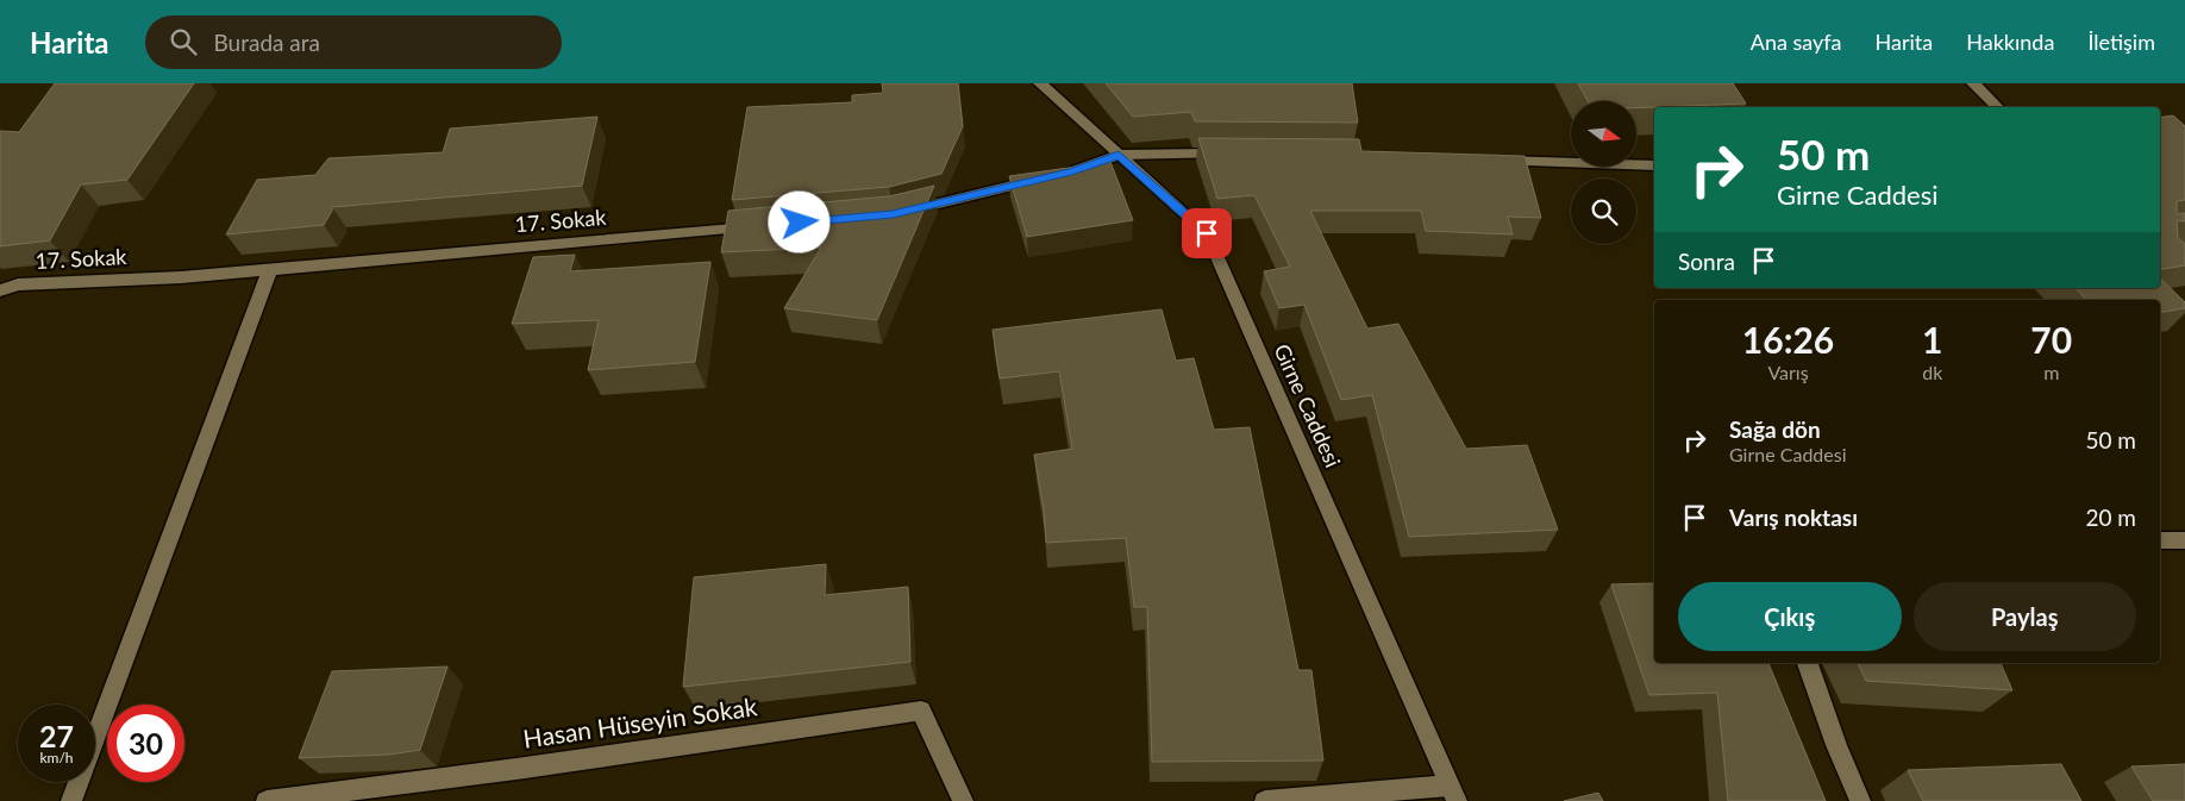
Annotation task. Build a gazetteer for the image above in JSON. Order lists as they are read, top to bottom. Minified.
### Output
{"streets":{"street":["17. Sokak","Girne Caddesi","Hasan Hüseyin Sokak"]},"north":"right","page":{"header":"Harita","search":"Burada ara","nav":["Ana sayfa","Harita","Hakkında","İletişim"],"turn":["50 m","Girne Caddesi"],"then":"Sonra","eta":["16:26","Varış","1","dk","70","m"],"list":[{"name":"Sağa dön","note":"Girne Caddesi","value":"50 m"},{"name":"Varış noktası","value":"20 m"}],"buttons":["Çıkış","Paylaş"],"speed":"27 km/h","limit":"30"}}
